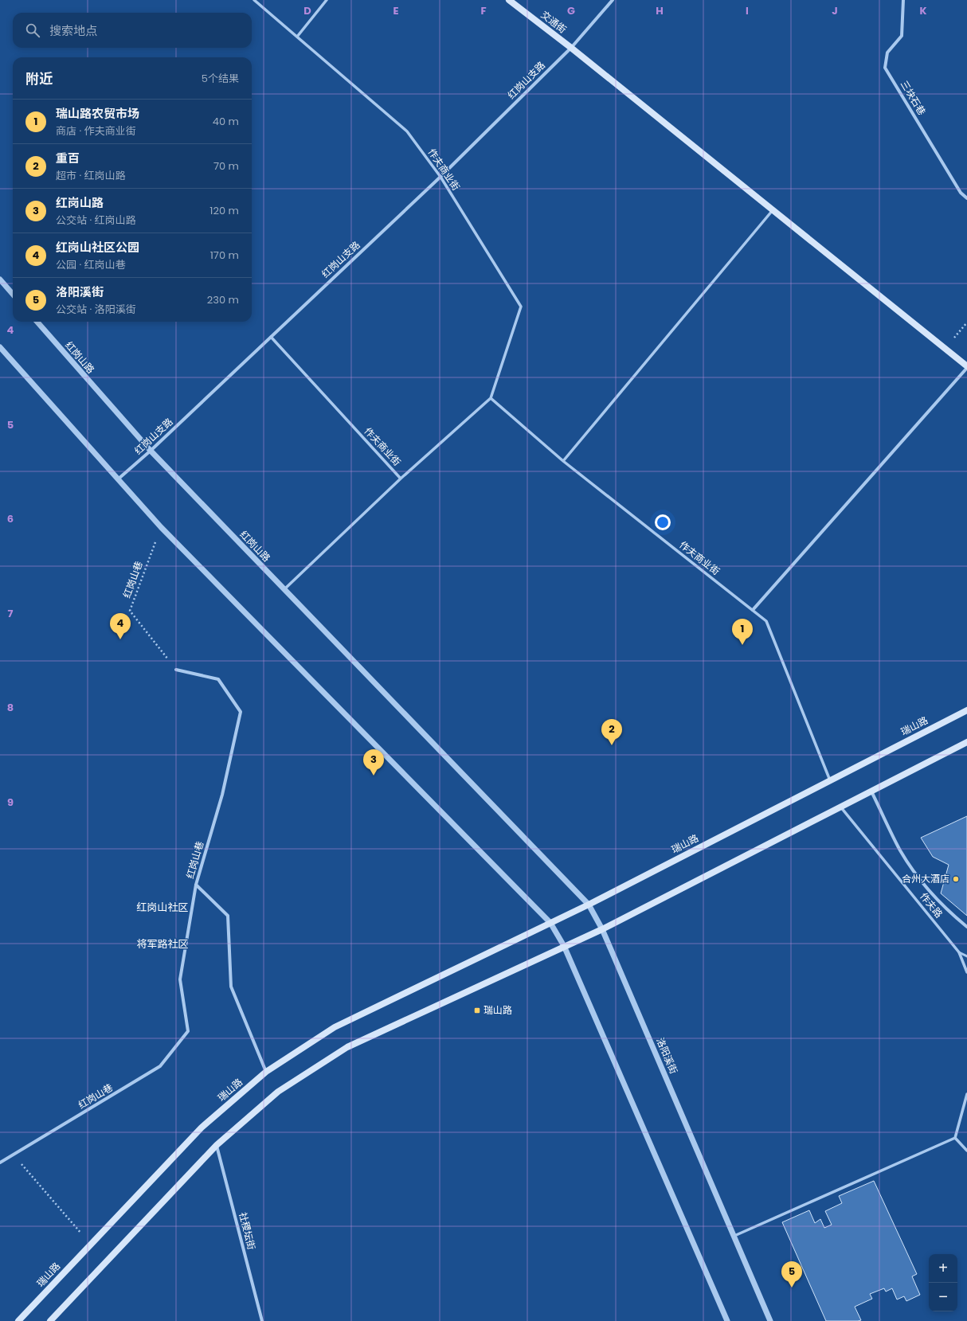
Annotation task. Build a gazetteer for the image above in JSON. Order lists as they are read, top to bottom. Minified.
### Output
{"streets":{"main road":["交通街","瑞山路"],"street":["红岗山支路","三块石巷","作夫商业街","红岗山路","红岗山巷","作夫路","洛阳溪街","社稷坛街"]},"crossings":[["交通街","红岗山支路"],["红岗山支路","作夫商业街"],["红岗山支路","红岗山路"],["作夫商业街","瑞山路"],["红岗山路","瑞山路"],["红岗山路","洛阳溪街"],["瑞山路","洛阳溪街"]],"districts":["红岗山社区","将军路社区"],"places":{"other":["合州大酒店"],"transit":["瑞山路"]},"page":{"search":"搜索地点","heading":["附近","5个结果"],"list":[{"mark":"1","name":"瑞山路农贸市场","note":"商店 · 作夫商业街","value":"40 m"},{"mark":"2","name":"重百","note":"超市 · 红岗山路","value":"70 m"},{"mark":"3","name":"红岗山路","note":"公交站 · 红岗山路","value":"120 m"},{"mark":"4","name":"红岗山社区公园","note":"公园 · 红岗山巷","value":"170 m"},{"mark":"5","name":"洛阳溪街","note":"公交站 · 洛阳溪街","value":"230 m"}],"pins":["4","1","2","3","5"],"map_buttons":["+","−"]},"grid":{"columns":["D","E","F","G","H","I","J","K"],"rows":["4","5","6","7","8","9"]}}
